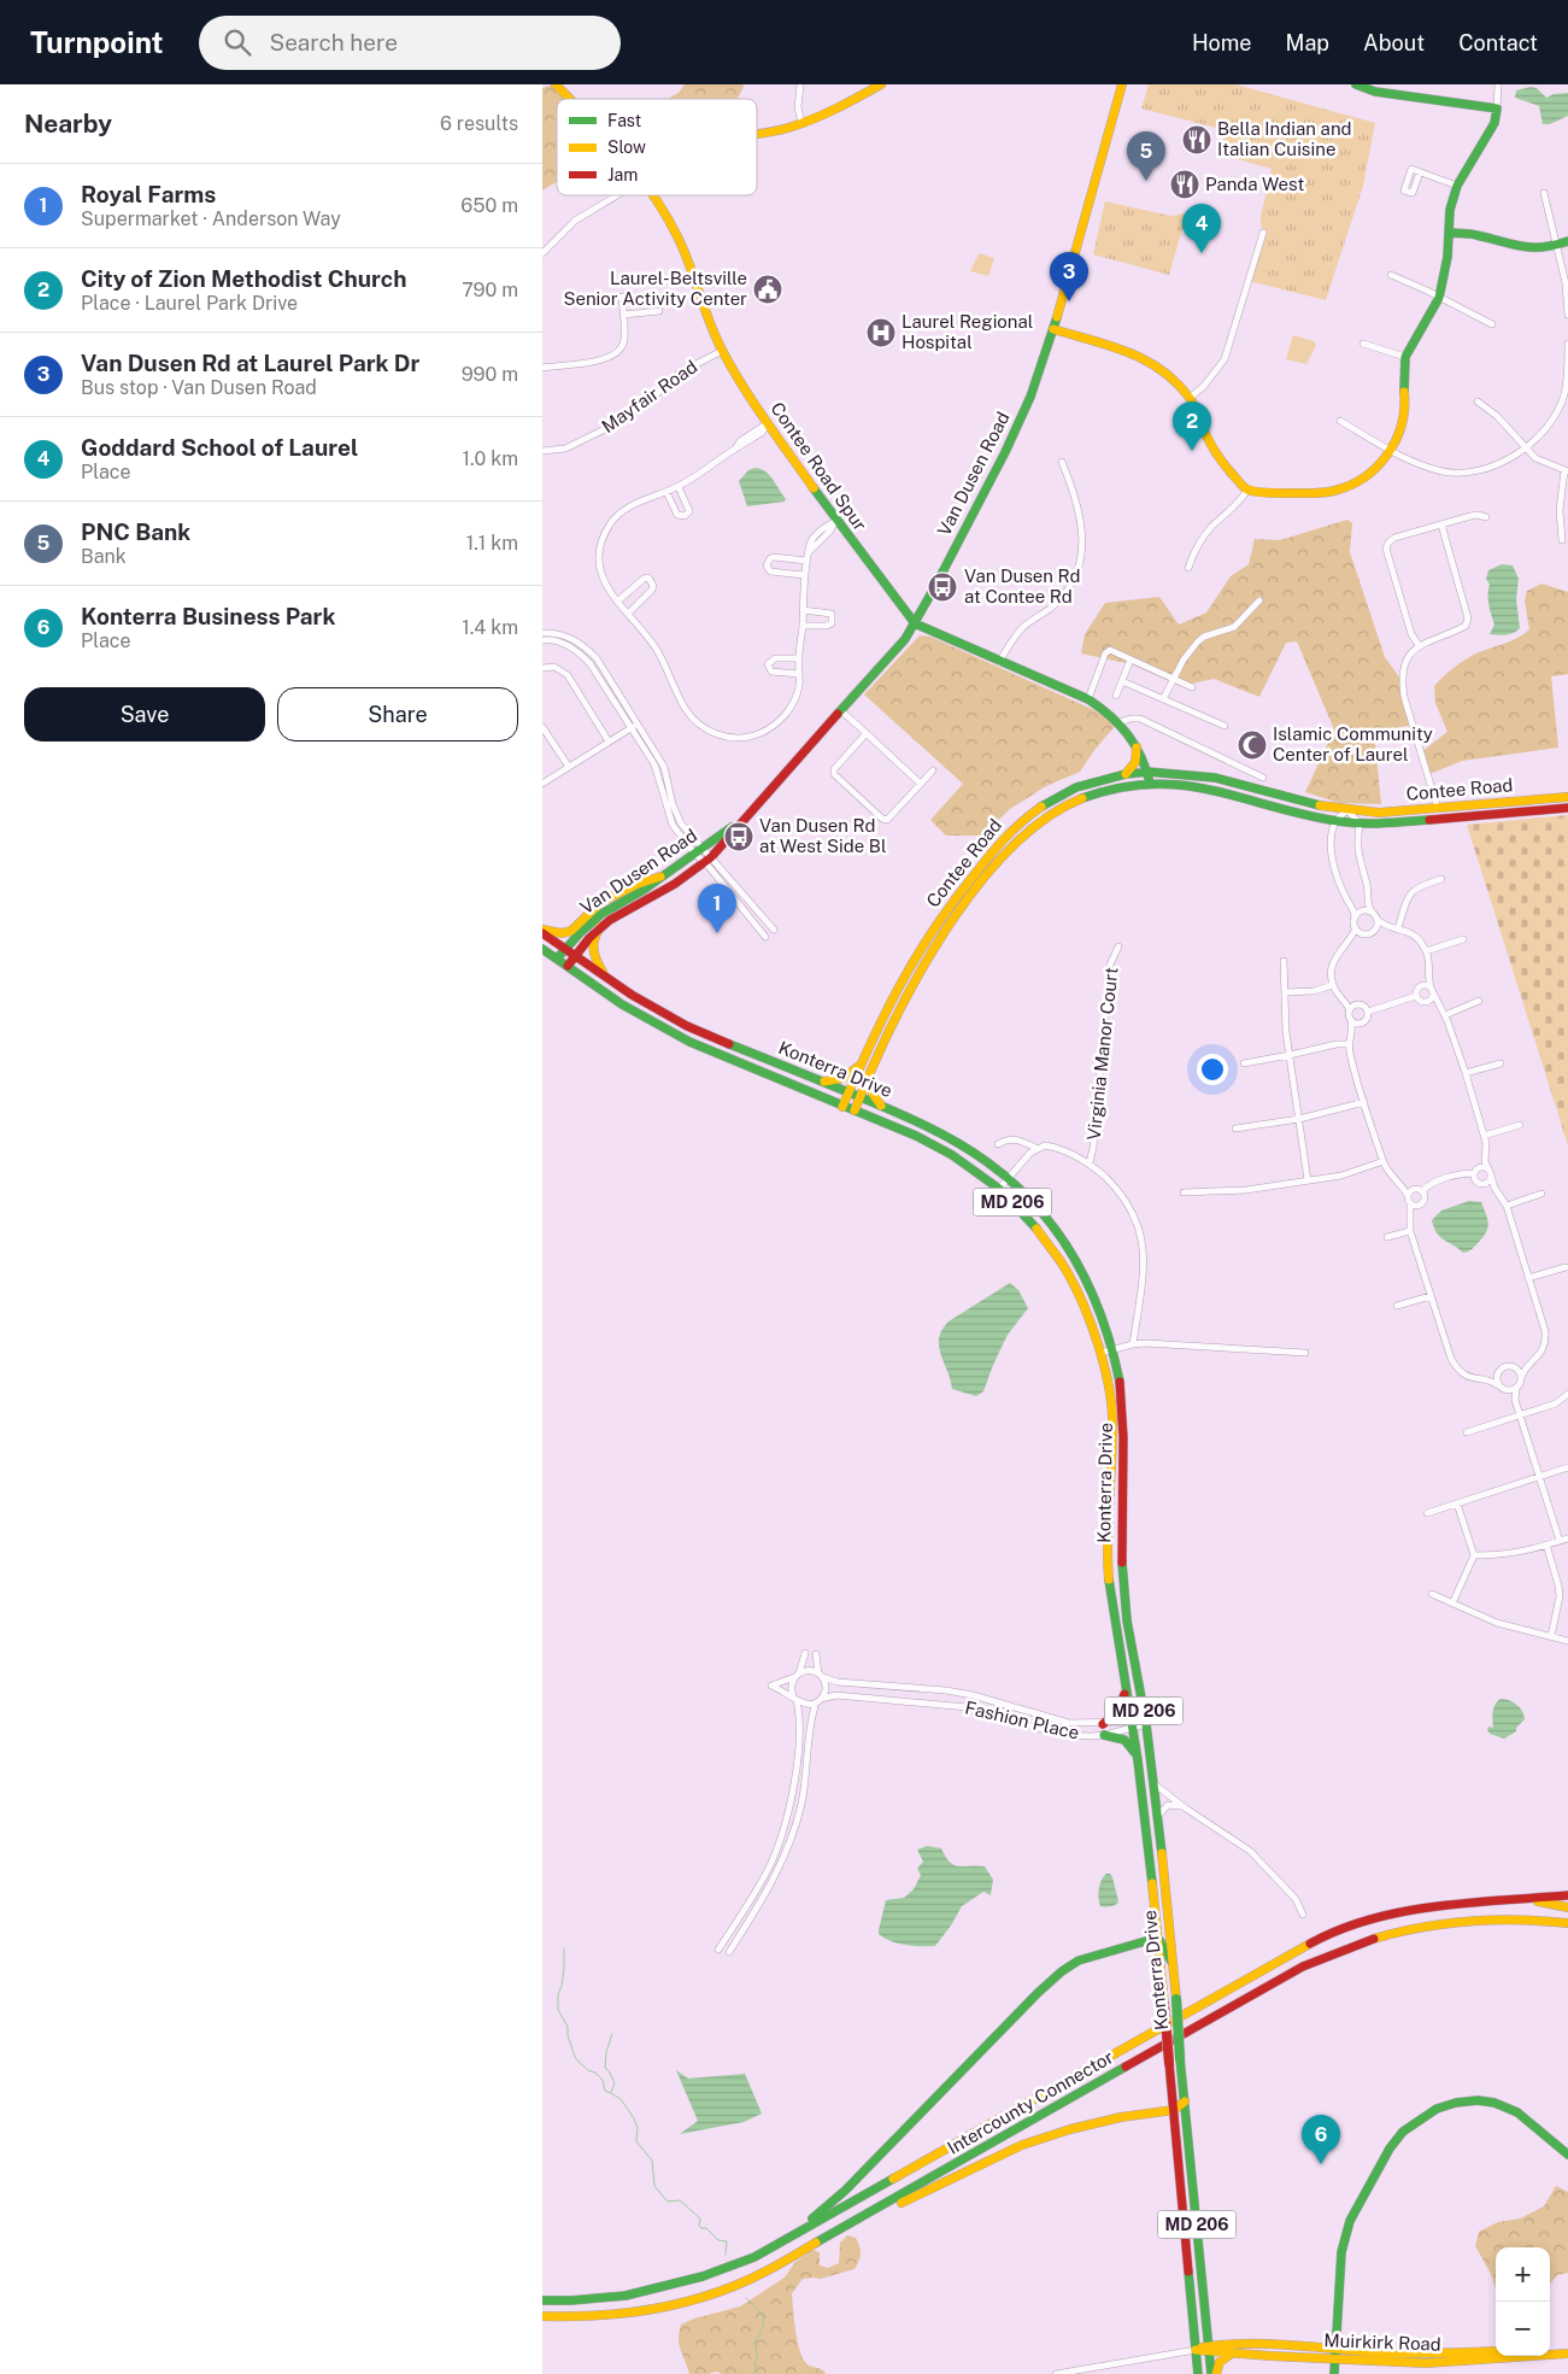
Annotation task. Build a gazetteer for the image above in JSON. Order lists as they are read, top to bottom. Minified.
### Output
{"streets":{"main road":["Contee Road Spur","Van Dusen Road","Contee Road","Konterra Drive","MD 206","Intercounty Connector","Muirkirk Road"],"street":["Mayfair Road","Virginia Manor Court","Fashion Place"]},"crossings":[["Mayfair Road","Contee Road Spur"],["Contee Road Spur","Van Dusen Road"],["Contee Road Spur","Contee Road"],["Van Dusen Road","Konterra Drive"],["Contee Road","Konterra Drive"],["Konterra Drive","MD 206"],["Konterra Drive","Fashion Place"],["Konterra Drive","Muirkirk Road"],["MD 206","Muirkirk Road"]],"places":{"restaurant":["Bella Indian and Italian Cuisine","Panda West"],"public building":["Laurel-Beltsville Senior Activity Center"],"hospital":["Laurel Regional Hospital"],"bus stop":["Van Dusen Rd at Contee Rd","Van Dusen Rd at West Side Bl"],"mosque":["Islamic Community Center of Laurel"]},"legend":["Fast","Slow","Jam"],"page":{"header":"Turnpoint","search":"Search here","nav":["Home","Map","About","Contact"],"heading":["Nearby","6 results"],"pins":["5","4","3","2","1","6"],"list":[{"mark":"1","name":"Royal Farms","note":"Supermarket · Anderson Way","value":"650 m"},{"mark":"2","name":"City of Zion Methodist Church","note":"Place · Laurel Park Drive","value":"790 m"},{"mark":"3","name":"Van Dusen Rd at Laurel Park Dr","note":"Bus stop · Van Dusen Road","value":"990 m"},{"mark":"4","name":"Goddard School of Laurel","note":"Place","value":"1.0 km"},{"mark":"5","name":"PNC Bank","note":"Bank","value":"1.1 km"},{"mark":"6","name":"Konterra Business Park","note":"Place","value":"1.4 km"}],"buttons":["Save","Share"],"map_buttons":["+","−"]}}
